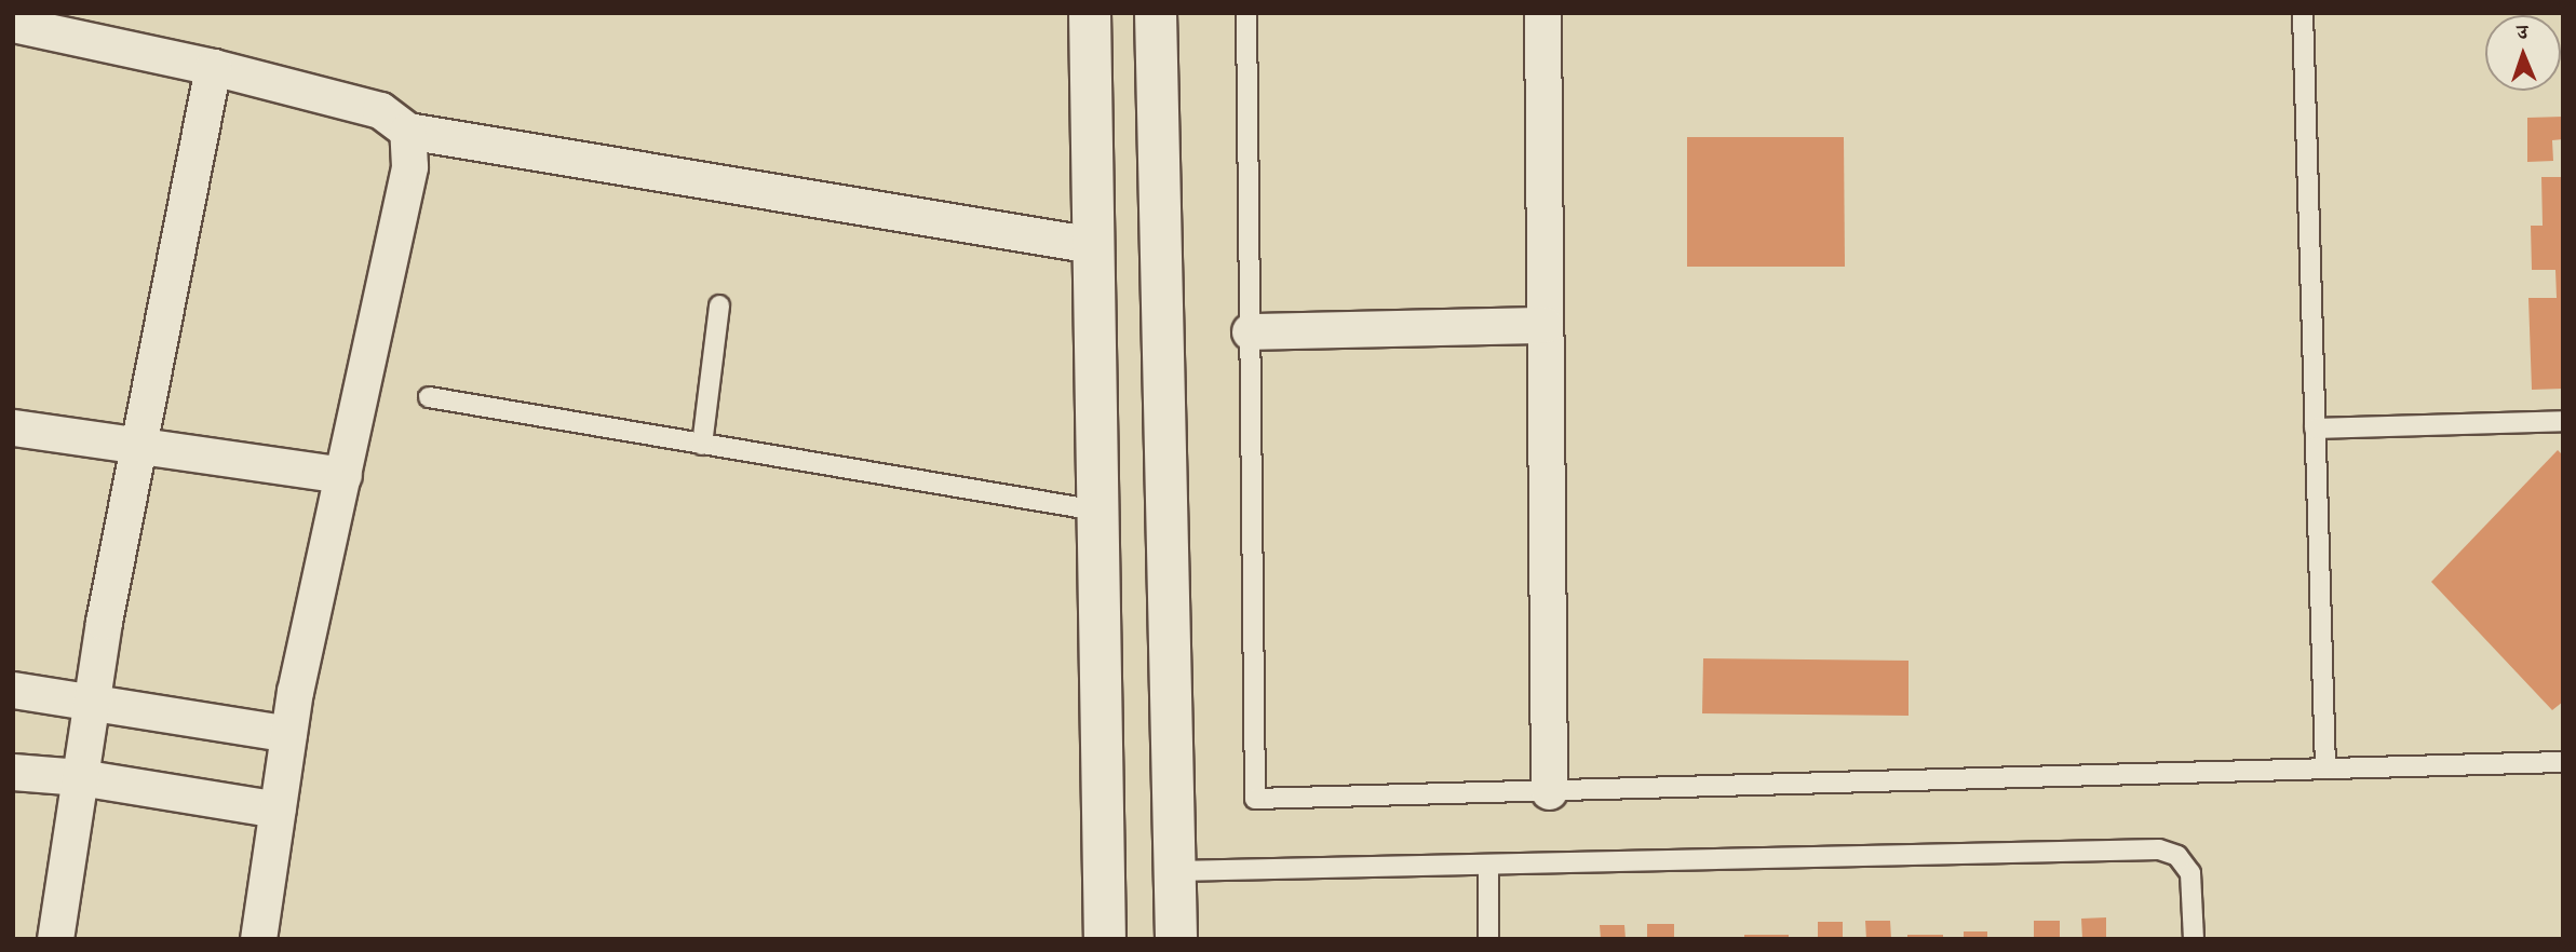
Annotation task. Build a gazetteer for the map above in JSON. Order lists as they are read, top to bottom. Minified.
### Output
{"north":"top"}
